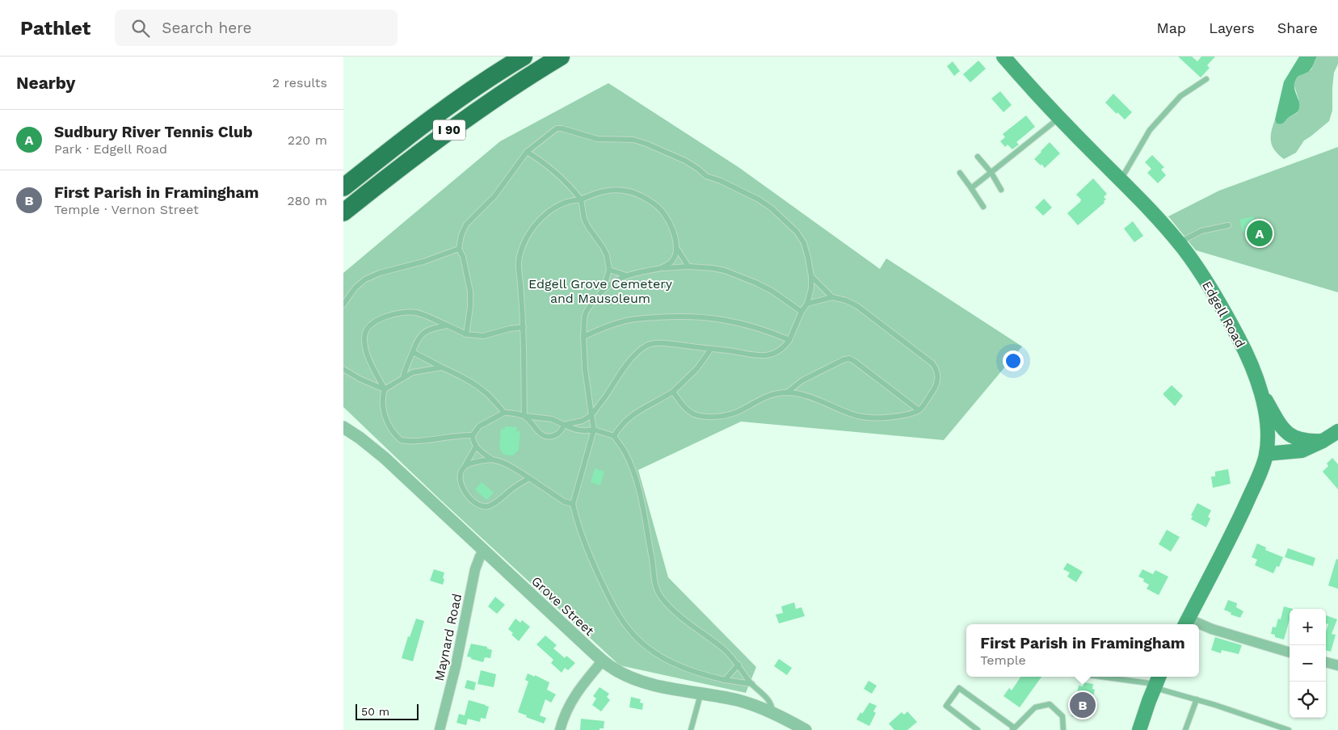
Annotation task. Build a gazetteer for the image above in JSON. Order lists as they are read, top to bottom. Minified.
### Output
{"streets":{"highway":["I 90"],"main road":["Edgell Road"],"street":["Grove Street","Maynard Road"]},"crossings":[["Grove Street","Maynard Road"]],"parks":["Edgell Grove Cemetery and Mausoleum"],"scale_bar":"50 m","page":{"header":"Pathlet","search":"Search here","nav":["Map","Layers","Share"],"heading":["Nearby","2 results"],"list":[{"mark":"A","name":"Sudbury River Tennis Club","note":"Park · Edgell Road","value":"220 m"},{"mark":"B","name":"First Parish in Framingham","note":"Temple · Vernon Street","value":"280 m"}],"pins":["A","B"],"map_buttons":["+","−"],"popup":["First Parish in Framingham","Temple"],"scale":"50 m"}}
